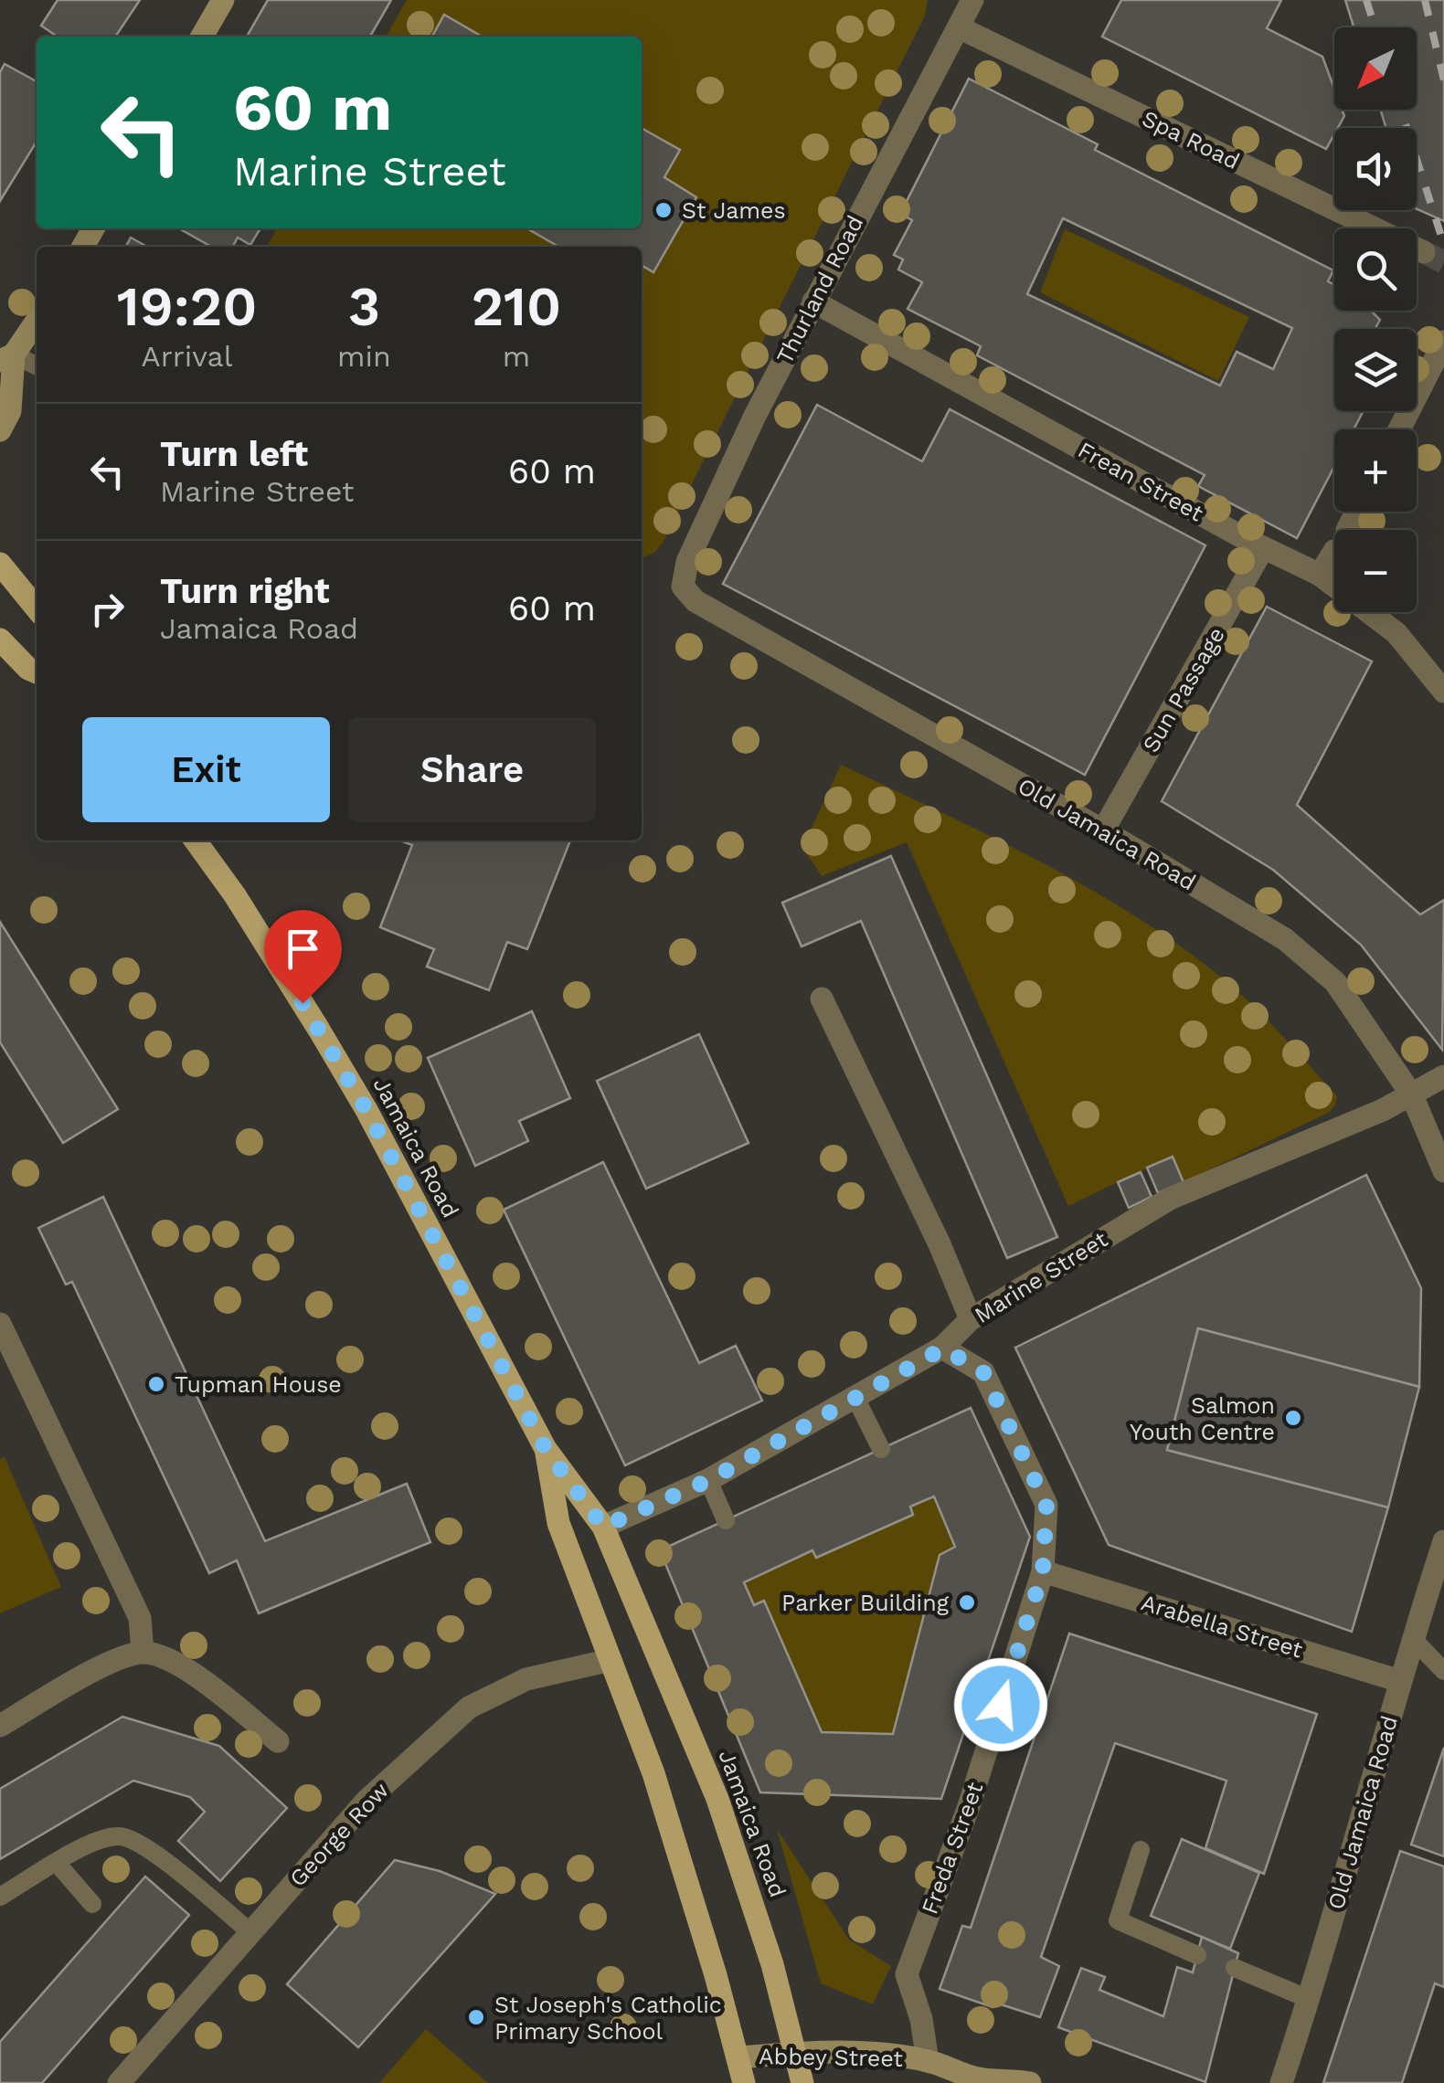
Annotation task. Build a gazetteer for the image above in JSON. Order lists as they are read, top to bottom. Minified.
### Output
{"streets":{"main road":["Jamaica Road","Abbey Street"],"street":["Spa Road","Thurland Road","Frean Street","Sun Passage","Old Jamaica Road","Marine Street","Arabella Street","George Row","Freda Street"]},"crossings":[["Spa Road","Thurland Road"],["Thurland Road","Frean Street"],["Thurland Road","Old Jamaica Road"],["Frean Street","Sun Passage"],["Sun Passage","Old Jamaica Road"],["Old Jamaica Road","Marine Street"],["Old Jamaica Road","Arabella Street"],["Jamaica Road","Marine Street"],["Jamaica Road","George Row"],["Jamaica Road","Abbey Street"],["Marine Street","Freda Street"],["Arabella Street","Freda Street"],["Freda Street","Abbey Street"]],"places":["St James","Tupman House","Salmon Youth Centre","Parker Building","St Joseph's Catholic Primary School"],"north":"bottom left","page":{"map_buttons":["+","−"],"turn":["60 m","Marine Street"],"eta":["19:20","Arrival","3","min","210","m"],"list":[{"name":"Turn left","note":"Marine Street","value":"60 m"},{"name":"Turn right","note":"Jamaica Road","value":"60 m"}],"buttons":["Exit","Share"]}}
